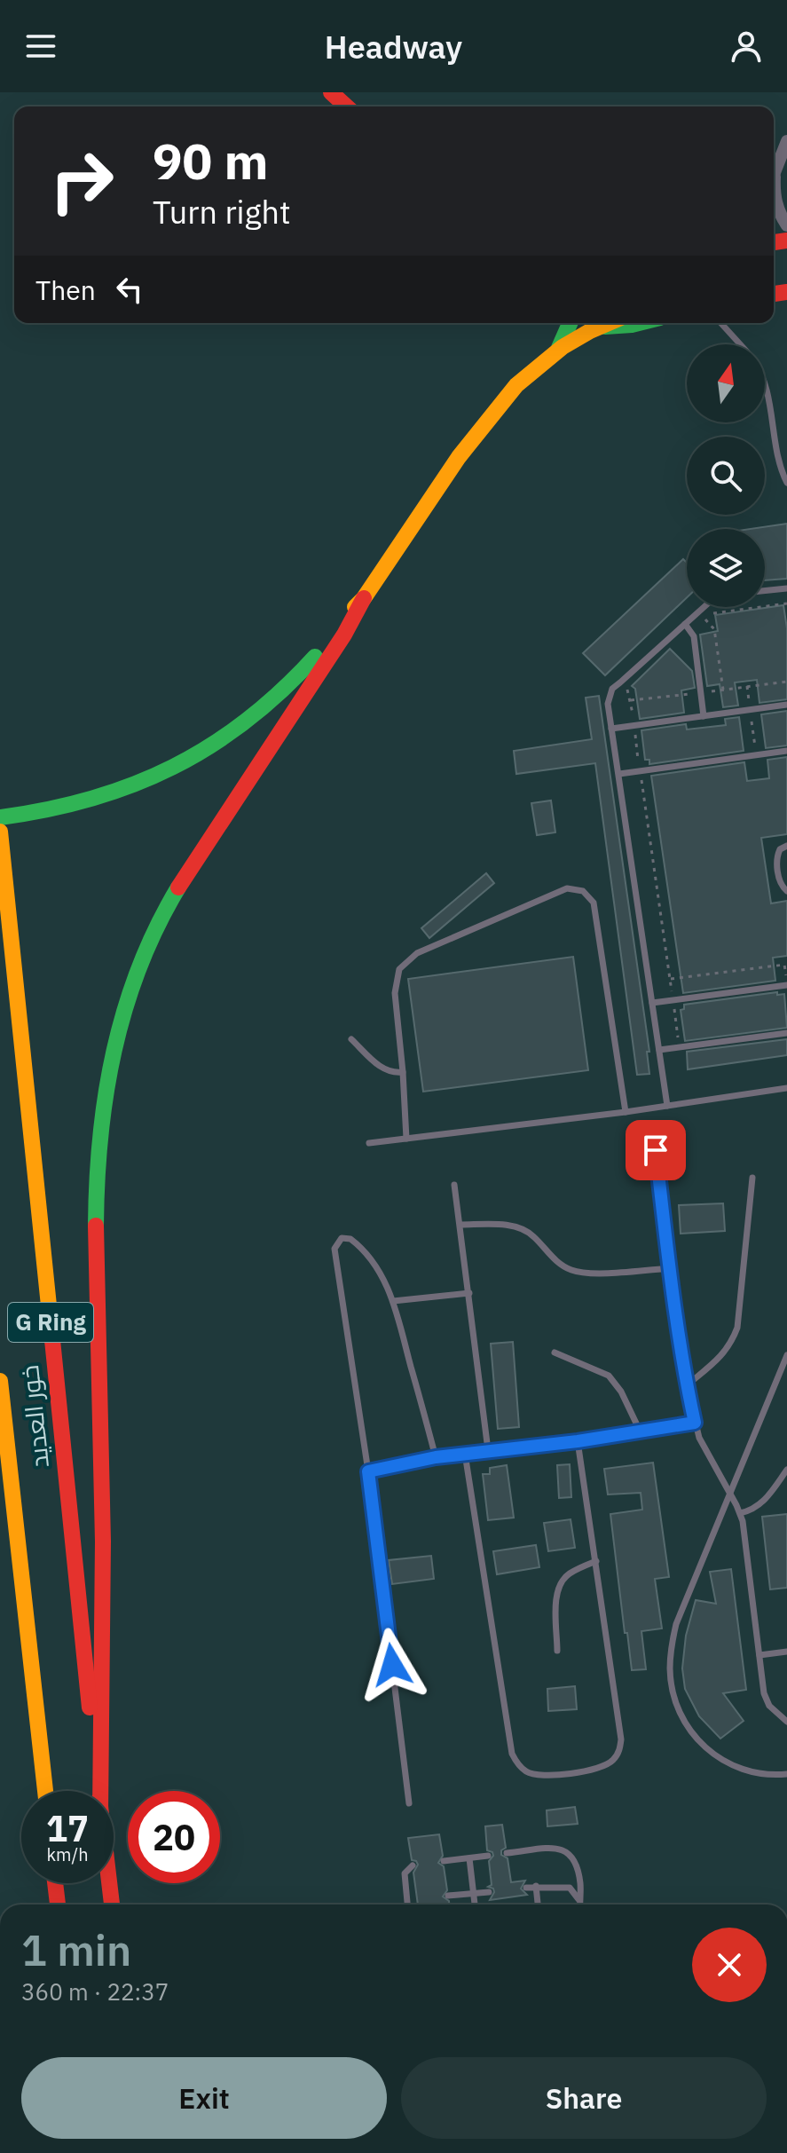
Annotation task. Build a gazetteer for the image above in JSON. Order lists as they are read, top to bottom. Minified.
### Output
{"streets":{"highway":["G Ring","خور العديد"]},"north":"top","page":{"header":"Headway","turn":["90 m","Turn right"],"then":"Then","speed":"17 km/h","limit":"20","heading":["1 min","360 m · 22:37"],"buttons":["Exit","Share"]}}
